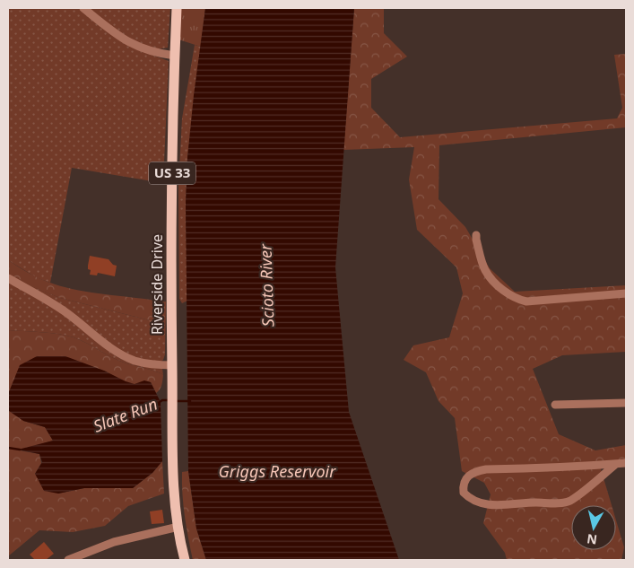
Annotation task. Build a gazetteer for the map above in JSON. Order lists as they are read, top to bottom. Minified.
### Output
{"streets":{"main road":["US 33","Riverside Drive"]},"water":["Scioto River","Slate Run","Griggs Reservoir"],"north":"bottom"}
